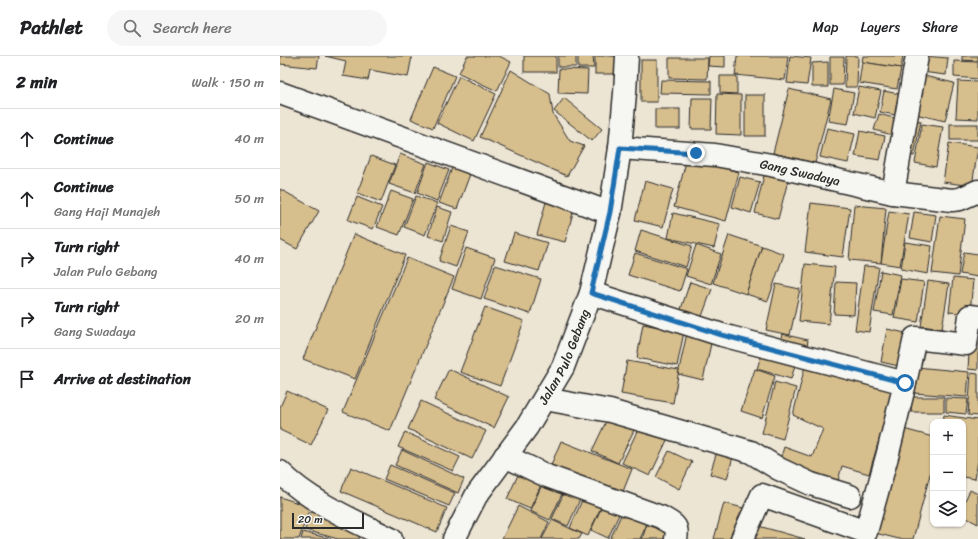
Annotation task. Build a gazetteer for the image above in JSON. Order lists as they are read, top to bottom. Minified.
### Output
{"streets":{"street":["Gang Swadaya","Jalan Pulo Gebang"]},"crossings":[["Gang Swadaya","Jalan Pulo Gebang"]],"scale_bar":"20 m","page":{"header":"Pathlet","search":"Search here","nav":["Map","Layers","Share"],"heading":["2 min","Walk · 150 m"],"list":[["Continue","40 m"],["Continue","Gang Haji Munajeh","50 m"],["Turn right","Jalan Pulo Gebang","40 m"],["Turn right","Gang Swadaya","20 m"],"Arrive at destination"],"map_buttons":["+","−"],"scale":"20 m"}}
